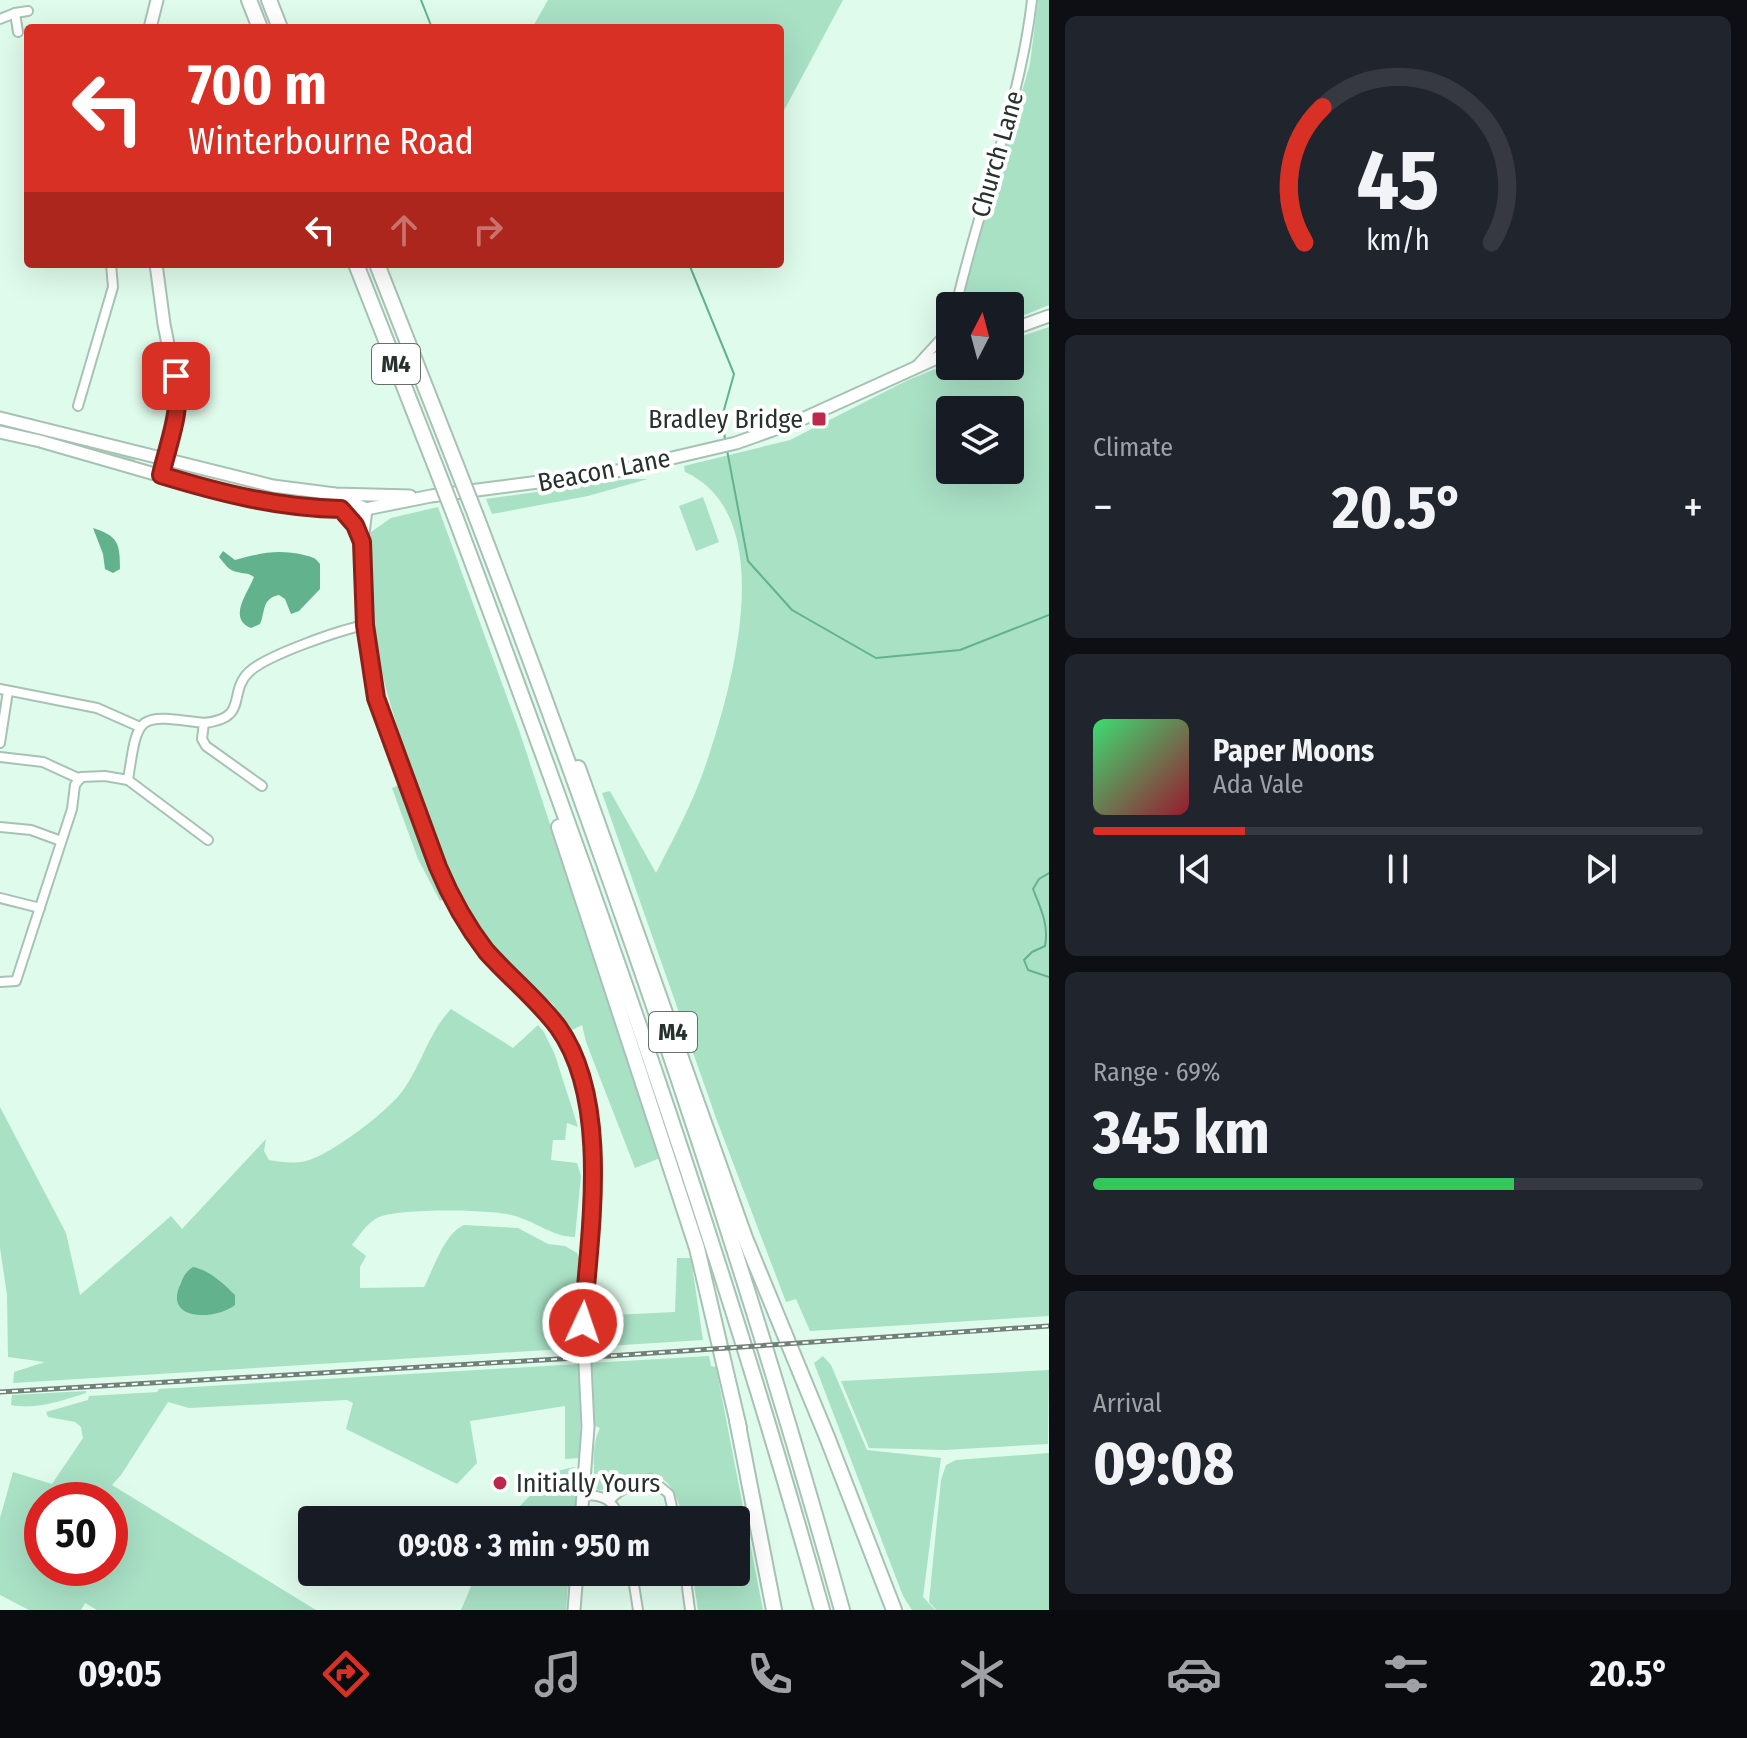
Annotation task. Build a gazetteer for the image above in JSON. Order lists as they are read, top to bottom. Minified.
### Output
{"streets":{"highway":["M4"],"main road":["Beacon Lane"],"street":["Church Lane"]},"places":{"transit":["Bradley Bridge"],"other":["Initially Yours"]},"north":"top","page":{"turn":["700 m","Winterbourne Road"],"tile":["Climate",["Range · 69%","345 km"],["Arrival","09:08"]],"heat":["−","20.5°","+"],"song":["Paper Moons","Ada Vale"],"limit":"50","trip":"09:08 · 3 min · 950 m","tabs":["09:05","20.5°"],"gauge":["45","km/h"]}}
